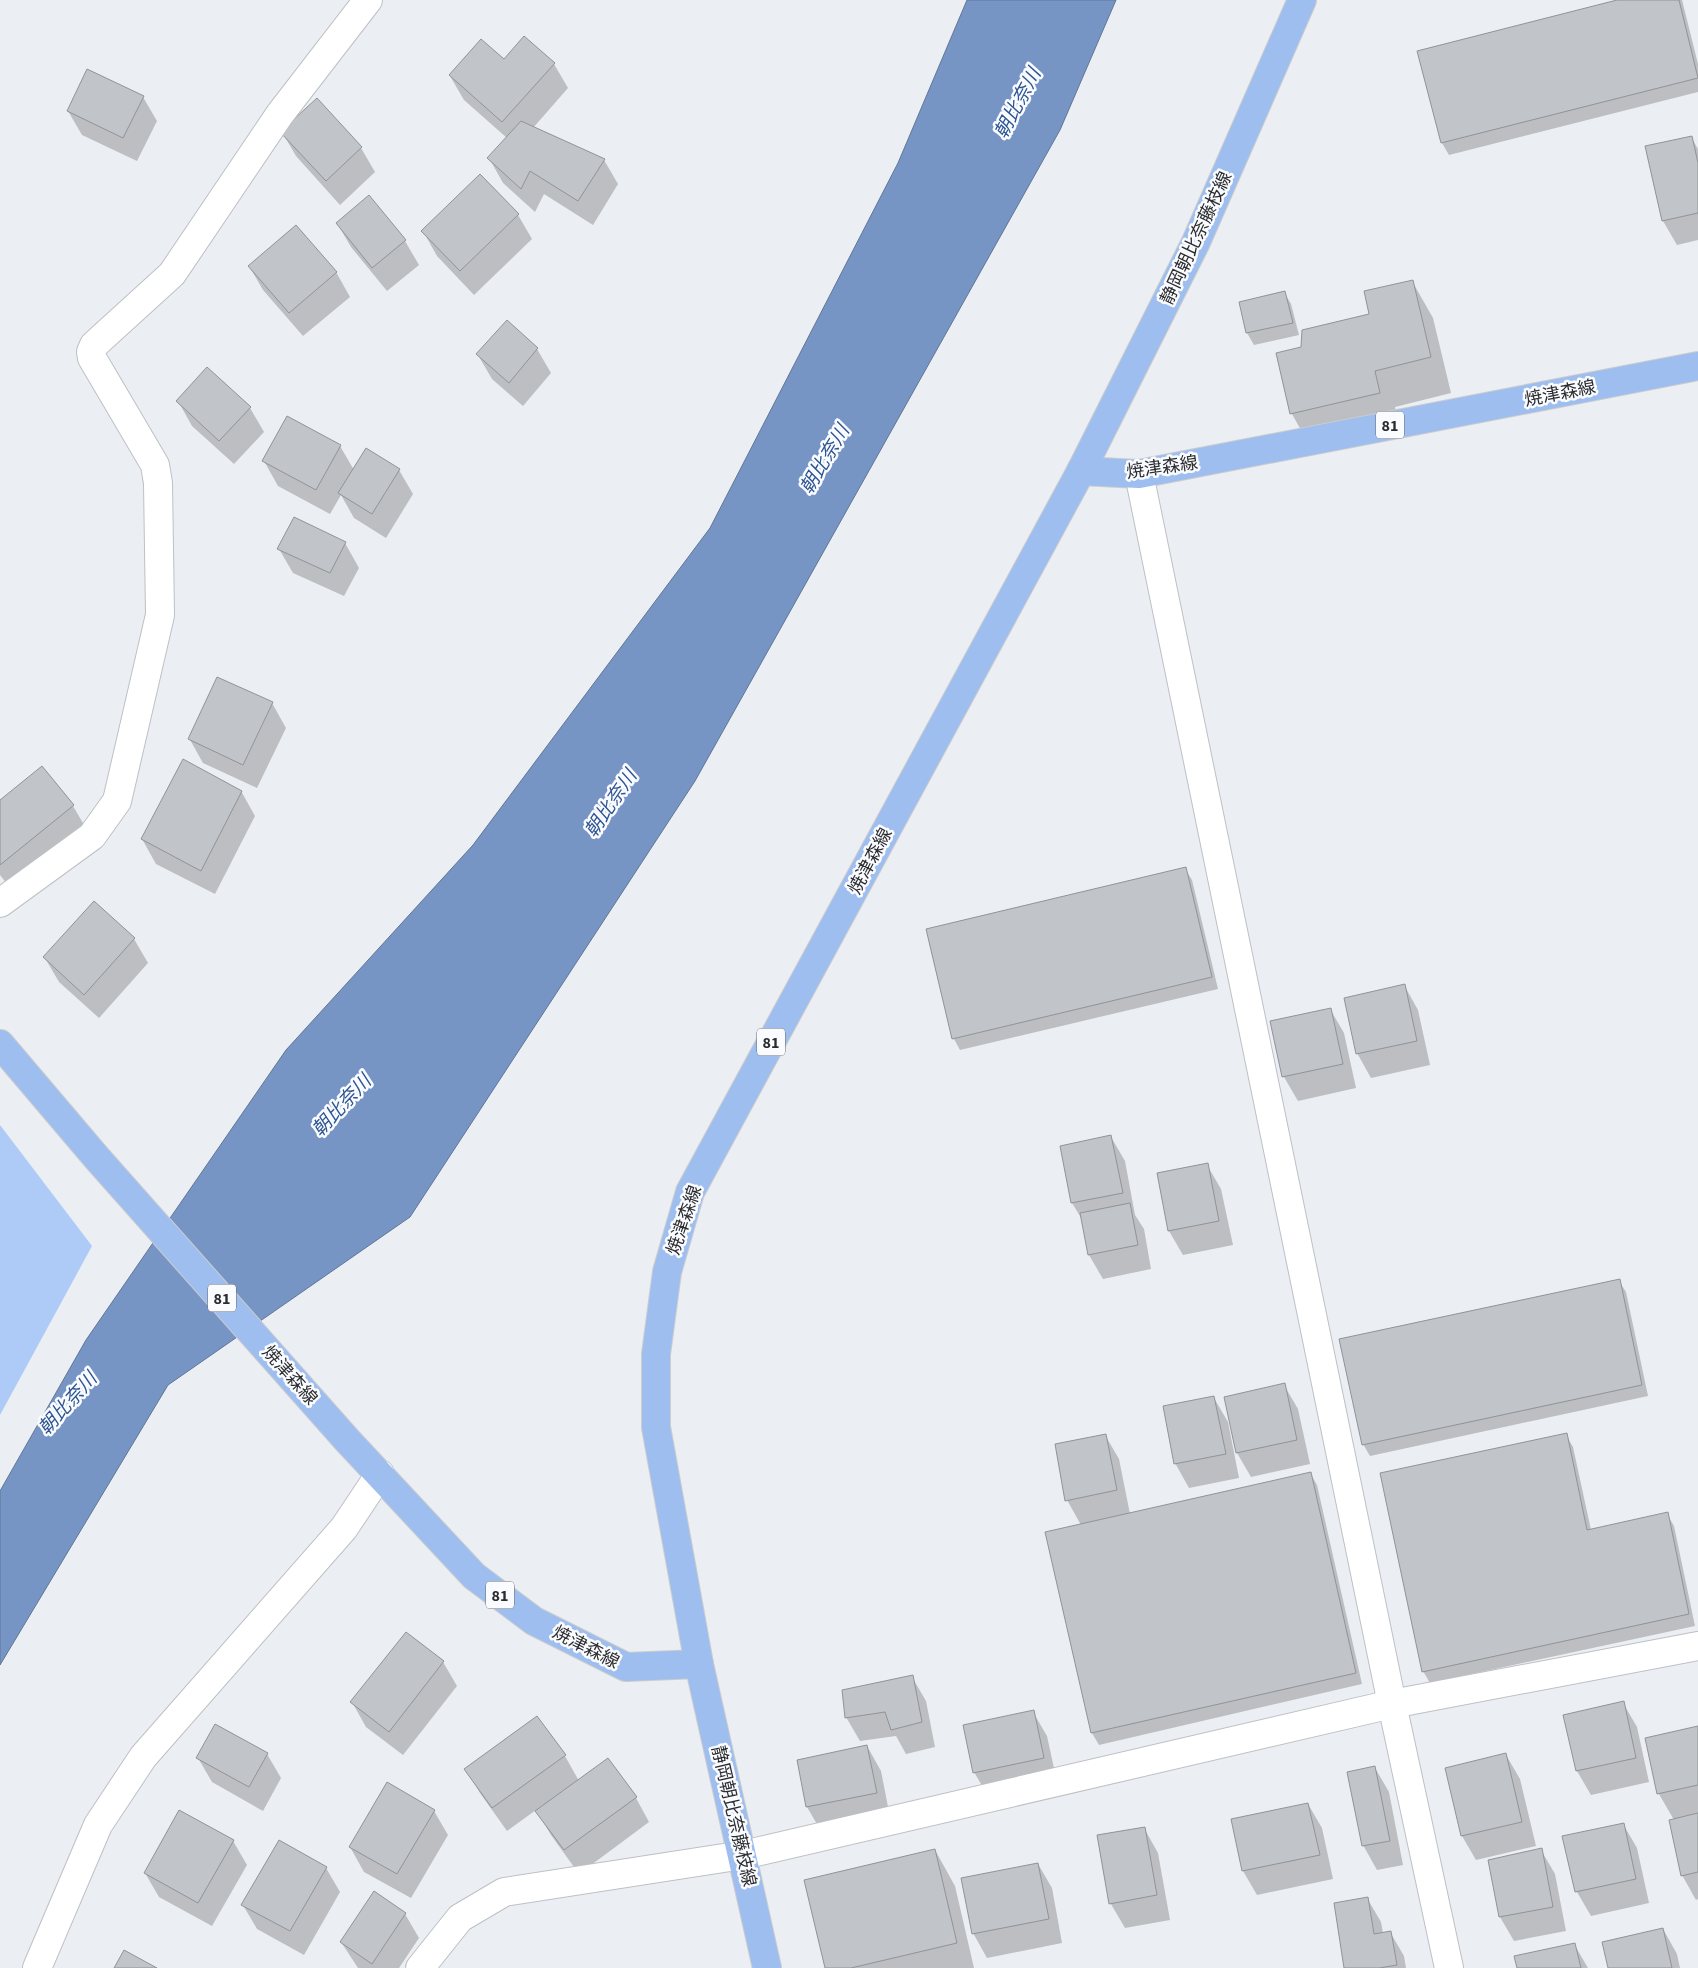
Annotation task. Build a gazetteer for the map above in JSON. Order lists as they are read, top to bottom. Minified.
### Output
{"streets":{"main road":["静岡朝比奈藤枝線","焼津森線","81"]},"crossings":[["静岡朝比奈藤枝線","焼津森線"]],"water":["朝比奈川"]}
